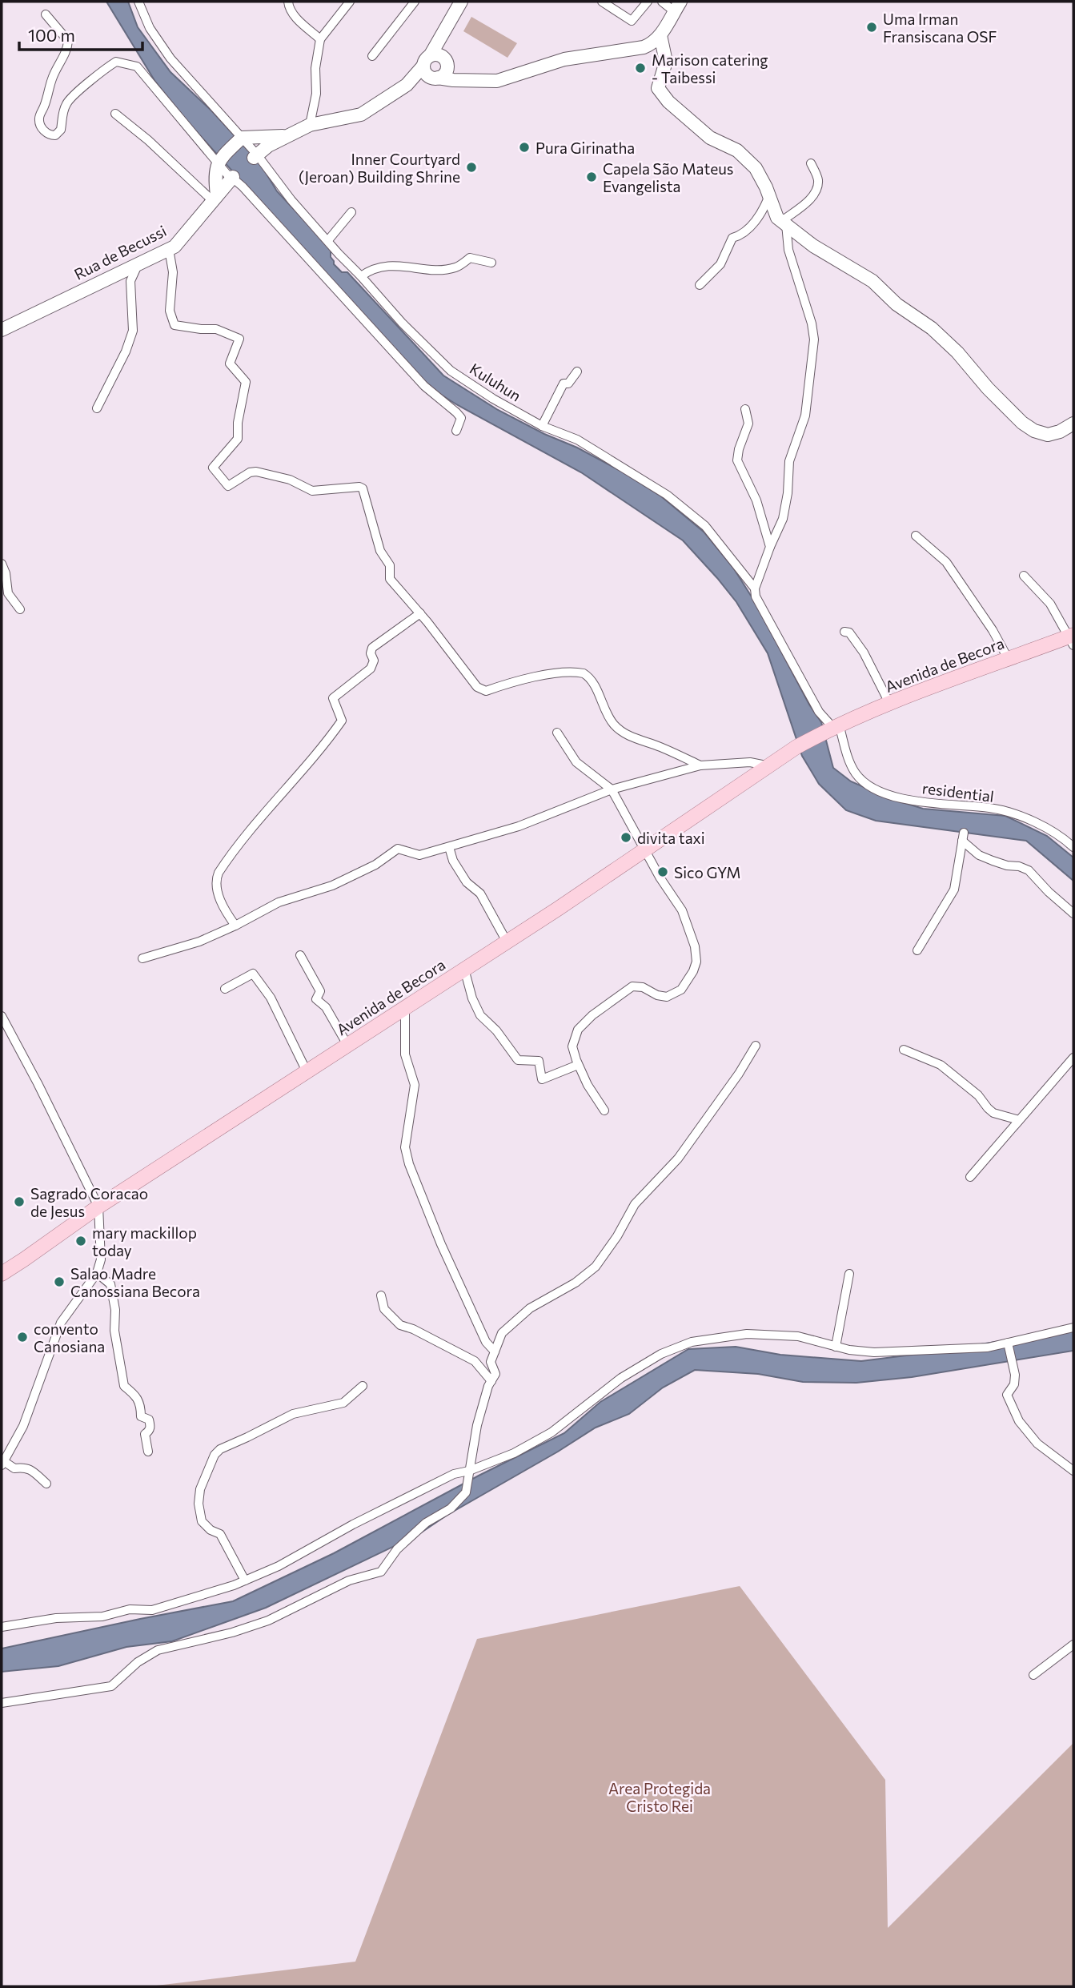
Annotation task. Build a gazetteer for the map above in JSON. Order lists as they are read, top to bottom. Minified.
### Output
{"streets":{"main road":["Avenida de Becora"],"street":["Rua de Becussi","Kuluhun","residential"]},"crossings":[["Kuluhun","Avenida de Becora"],["Kuluhun","residential"],["Avenida de Becora","residential"]],"parks":["Area Protegida Cristo Rei"],"places":["Uma Irman Fransiscana OSF","Marison catering - Taibessi","Pura Girinatha","Inner Courtyard (Jeroan) Building Shrine","Capela São Mateus Evangelista","divita taxi","Sico GYM","Sagrado Coracao de Jesus","mary mackillop today","Salao Madre Canossiana Becora","convento Canosiana"],"scale_bar":"100 m"}
